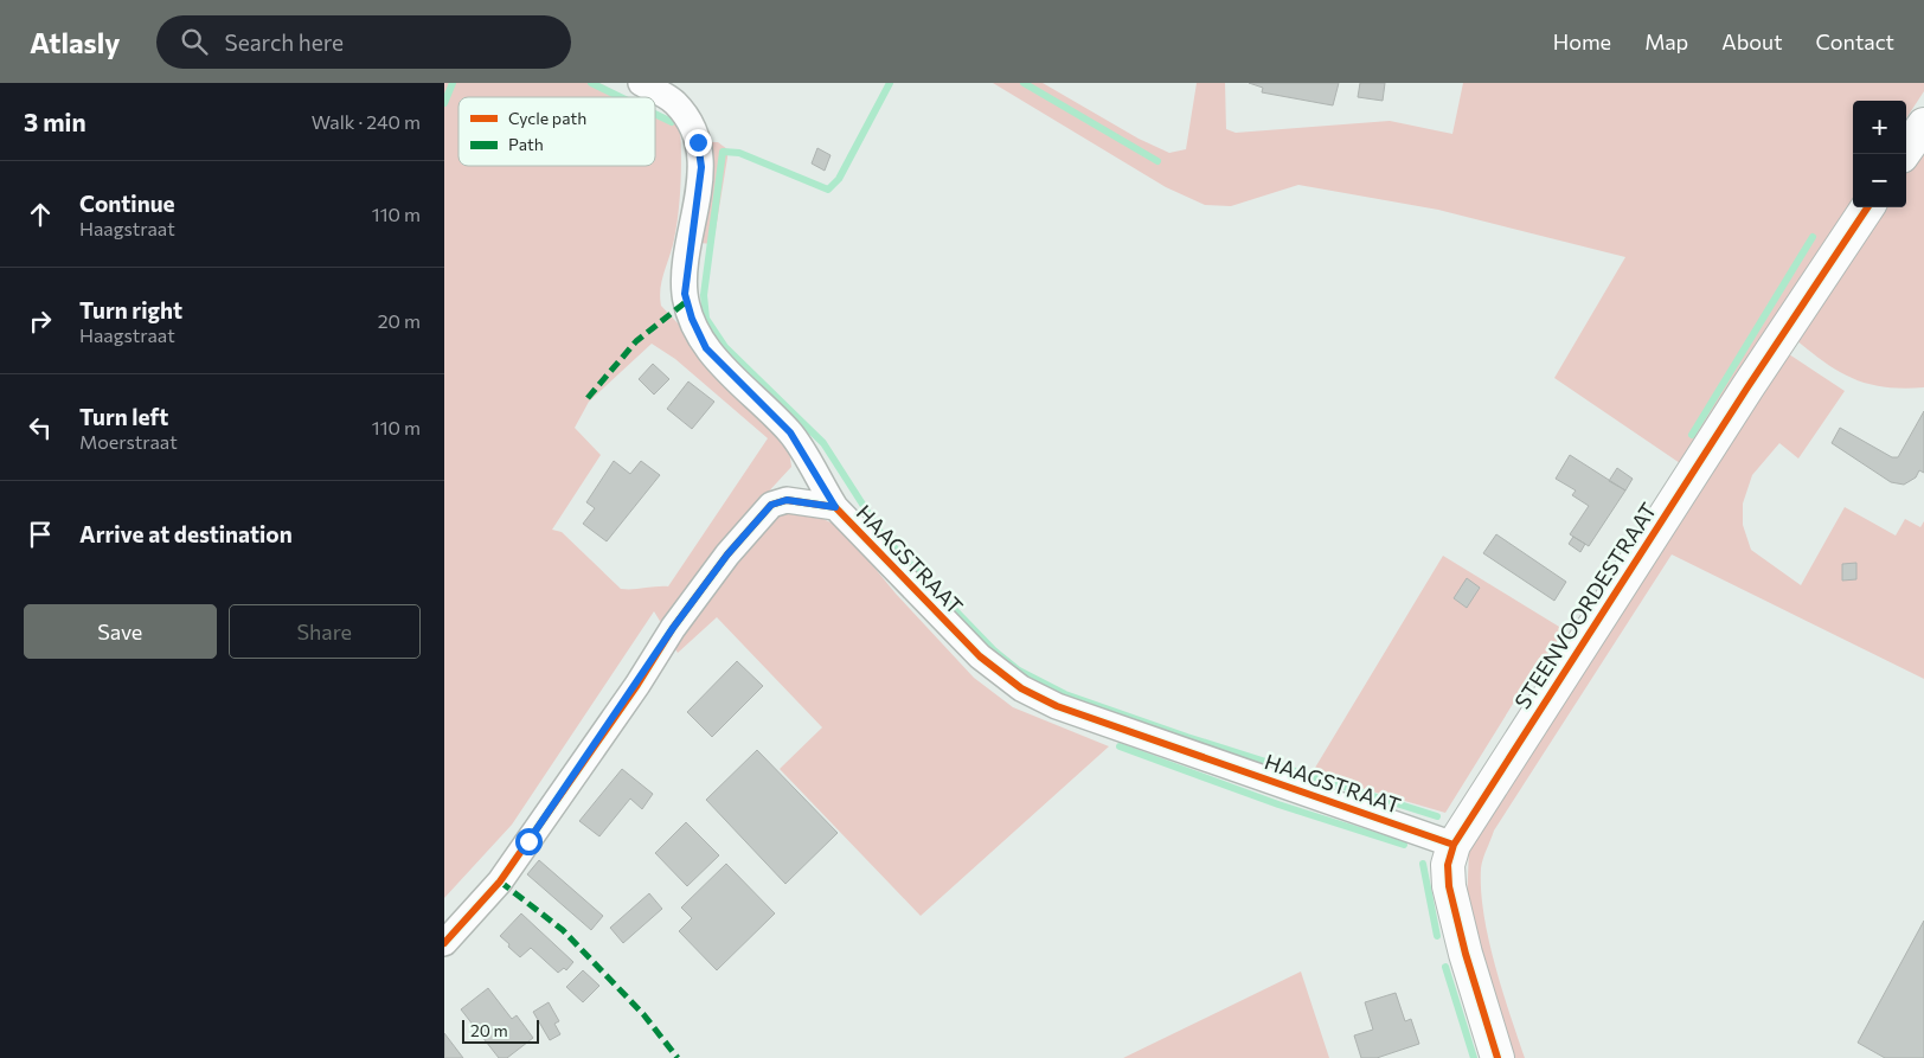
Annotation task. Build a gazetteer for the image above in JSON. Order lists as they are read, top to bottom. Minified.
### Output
{"streets":{"street":["HAAGSTRAAT","STEENVOORDESTRAAT"]},"crossings":[["HAAGSTRAAT","STEENVOORDESTRAAT"]],"legend":["Cycle path","Path"],"scale_bar":"20 m","page":{"header":"Atlasly","search":"Search here","nav":["Home","Map","About","Contact"],"heading":["3 min","Walk · 240 m"],"map_buttons":["+","−"],"list":[["Continue","Haagstraat","110 m"],["Turn right","Haagstraat","20 m"],["Turn left","Moerstraat","110 m"],"Arrive at destination"],"buttons":["Save","Share"],"scale":"20 m"}}
